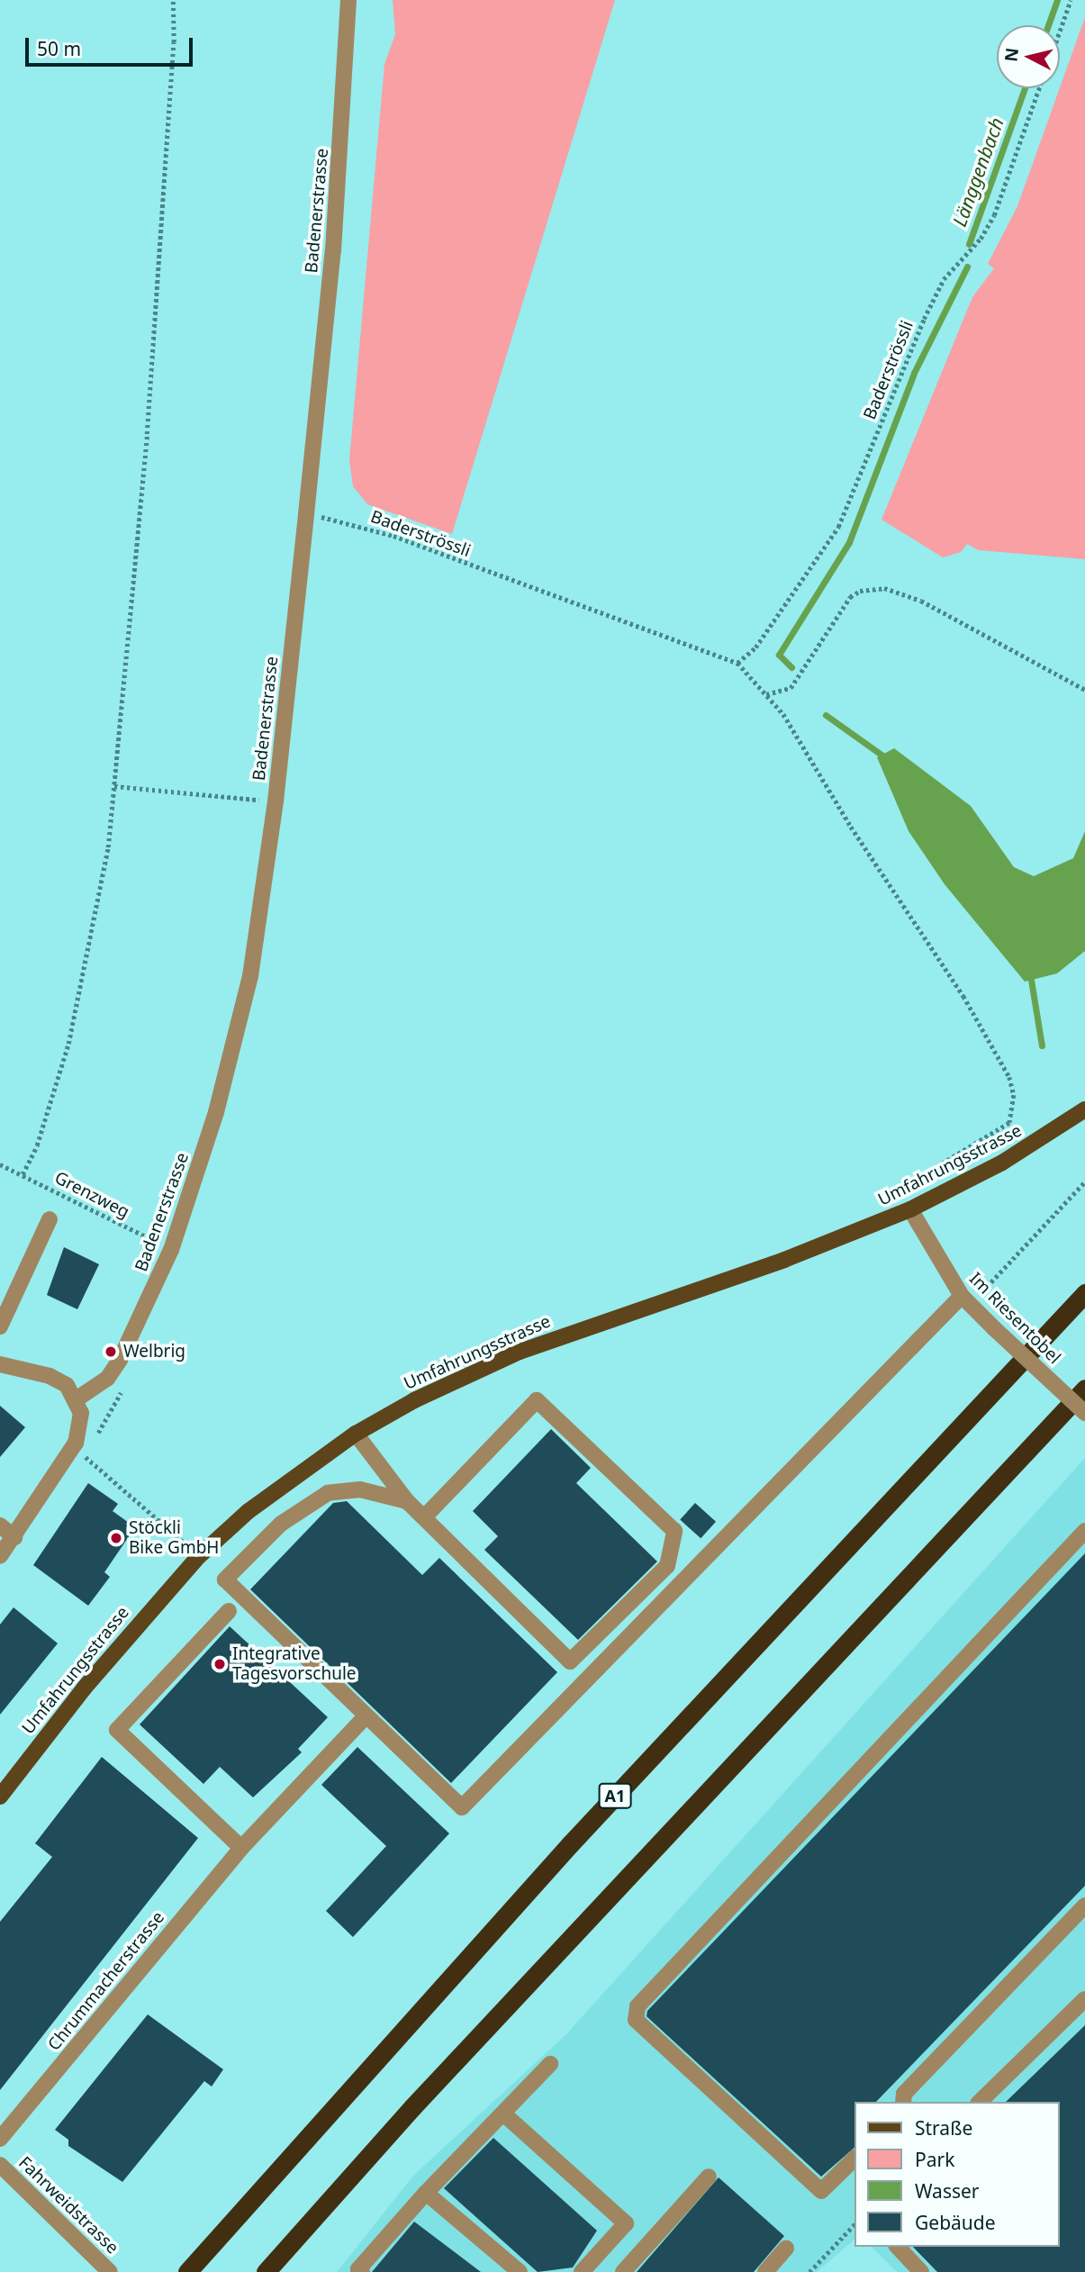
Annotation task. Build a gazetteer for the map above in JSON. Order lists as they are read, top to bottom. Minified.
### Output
{"streets":{"highway":["A1"],"main road":["Umfahrungsstrasse"],"street":["Badenerstrasse","Im Riesentobel","Chrummacherstrasse","Fahrweidstrasse"],"path":["Baderströssli","Grenzweg"]},"crossings":[["Badenerstrasse","Baderströssli"],["Badenerstrasse","Grenzweg"],["Baderströssli","Umfahrungsstrasse"],["Baderströssli","Im Riesentobel"],["Umfahrungsstrasse","Im Riesentobel"]],"water":["Länggenbach"],"places":["Welbrig","Stöckli Bike GmbH","Integrative Tagesvorschule"],"legend":["Straße","Park","Wasser","Gebäude"],"scale_bar":"50 m","north":"left"}
